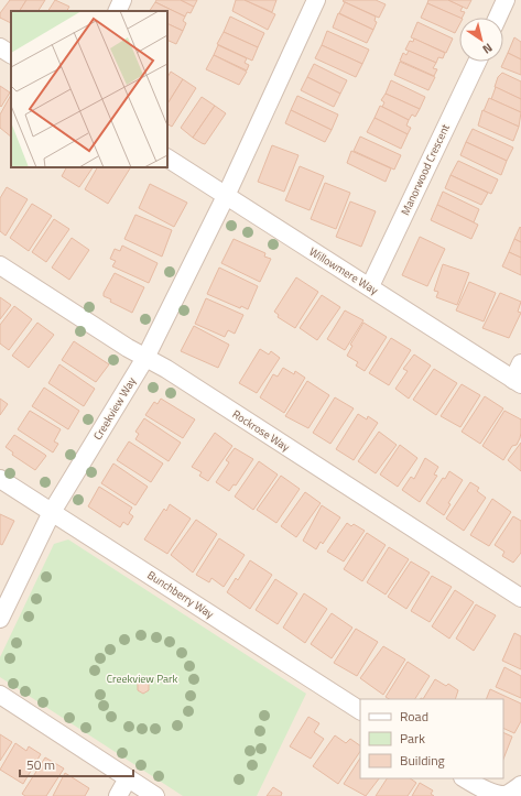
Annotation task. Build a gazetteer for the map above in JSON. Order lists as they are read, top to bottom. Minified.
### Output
{"streets":{"street":["Manorwood Crescent","Willowmere Way","Creekview Way","Rockrose Way","Bunchberry Way"]},"crossings":[["Manorwood Crescent","Willowmere Way"],["Willowmere Way","Creekview Way"],["Creekview Way","Rockrose Way"],["Creekview Way","Bunchberry Way"]],"parks":["Creekview Park"],"legend":["Road","Park","Building"],"scale_bar":"50 m","north":"bottom right"}
